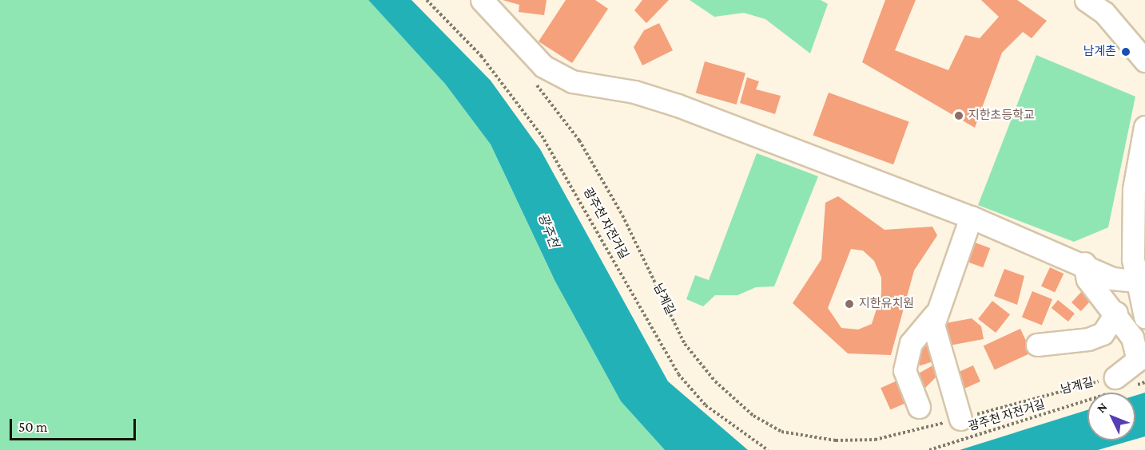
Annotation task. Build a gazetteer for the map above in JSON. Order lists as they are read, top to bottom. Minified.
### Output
{"streets":{"path":["광주천 자전거길","남계길"]},"crossings":[["광주천 자전거길","남계길"]],"water":["광주천"],"places":["남계촌","지한초등학교","지한유치원"],"scale_bar":"50 m","north":"top left"}
